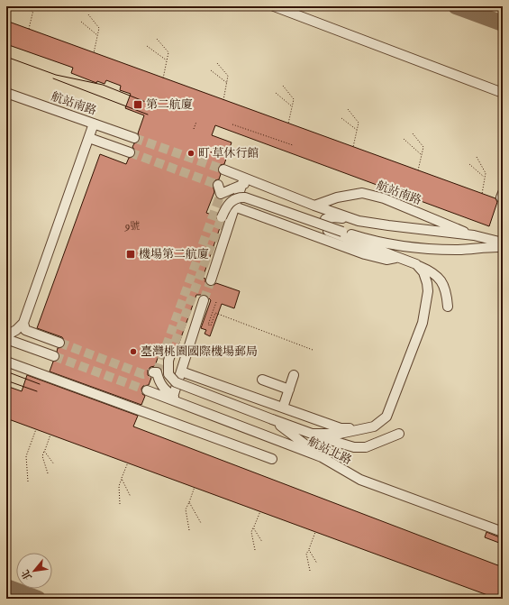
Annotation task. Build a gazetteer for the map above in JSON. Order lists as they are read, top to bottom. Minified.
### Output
{"streets":{"street":["航站南路","航站北路"]},"places":{"transit":["第二航廈","機場第二航廈"],"other":["町·草休行館","臺灣桃園國際機場郵局"]},"house_numbers":["9號"],"north":"bottom left"}
